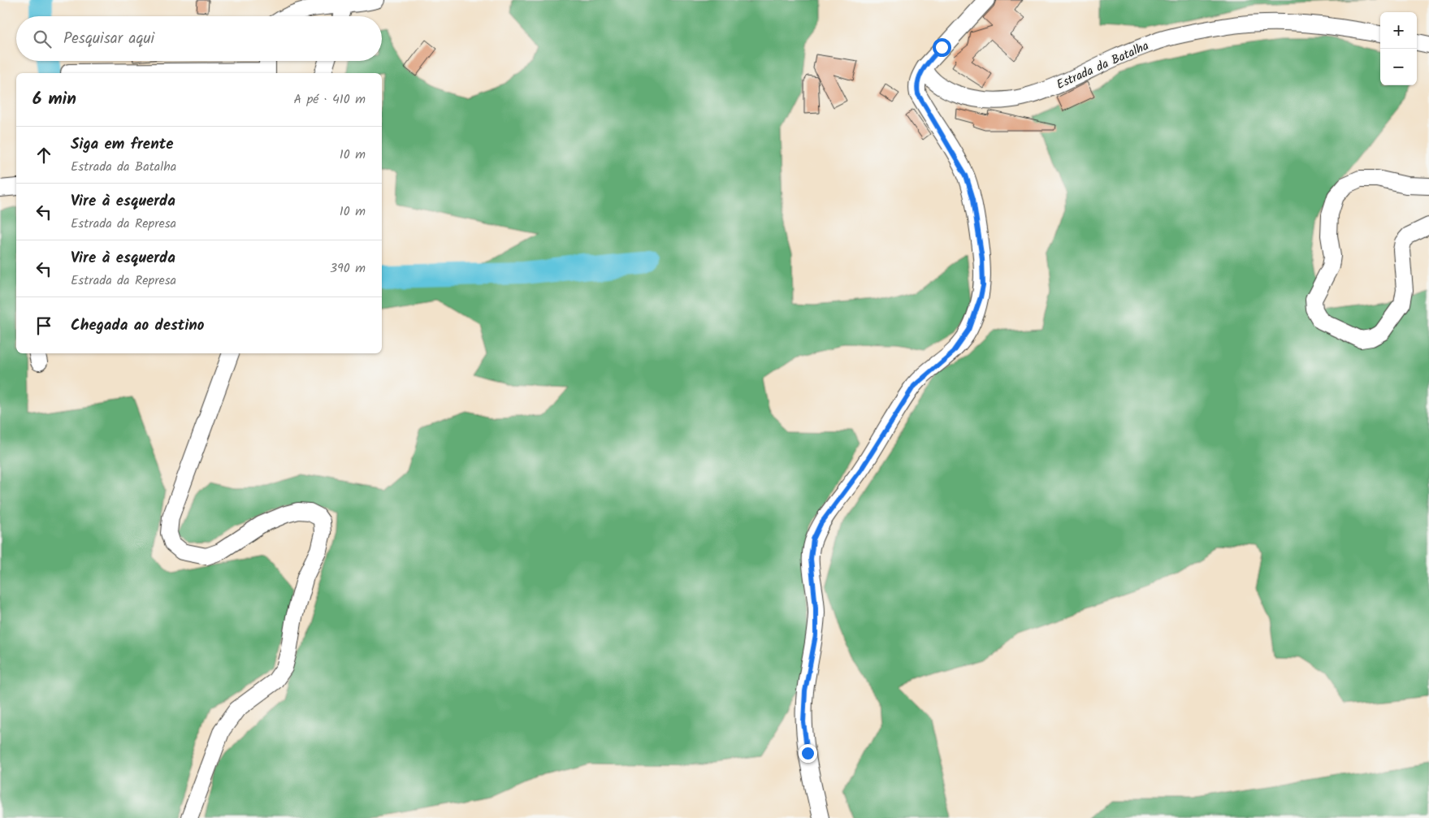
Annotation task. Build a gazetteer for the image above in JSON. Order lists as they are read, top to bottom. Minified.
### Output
{"streets":{"street":["Estrada da Batalha"]},"page":{"map_buttons":["+","−"],"search":"Pesquisar aqui","heading":["6 min","A pé · 410 m"],"list":[["Siga em frente","Estrada da Batalha","10 m"],["Vire à esquerda","Estrada da Represa","10 m"],["Vire à esquerda","Estrada da Represa","390 m"],"Chegada ao destino"]}}
